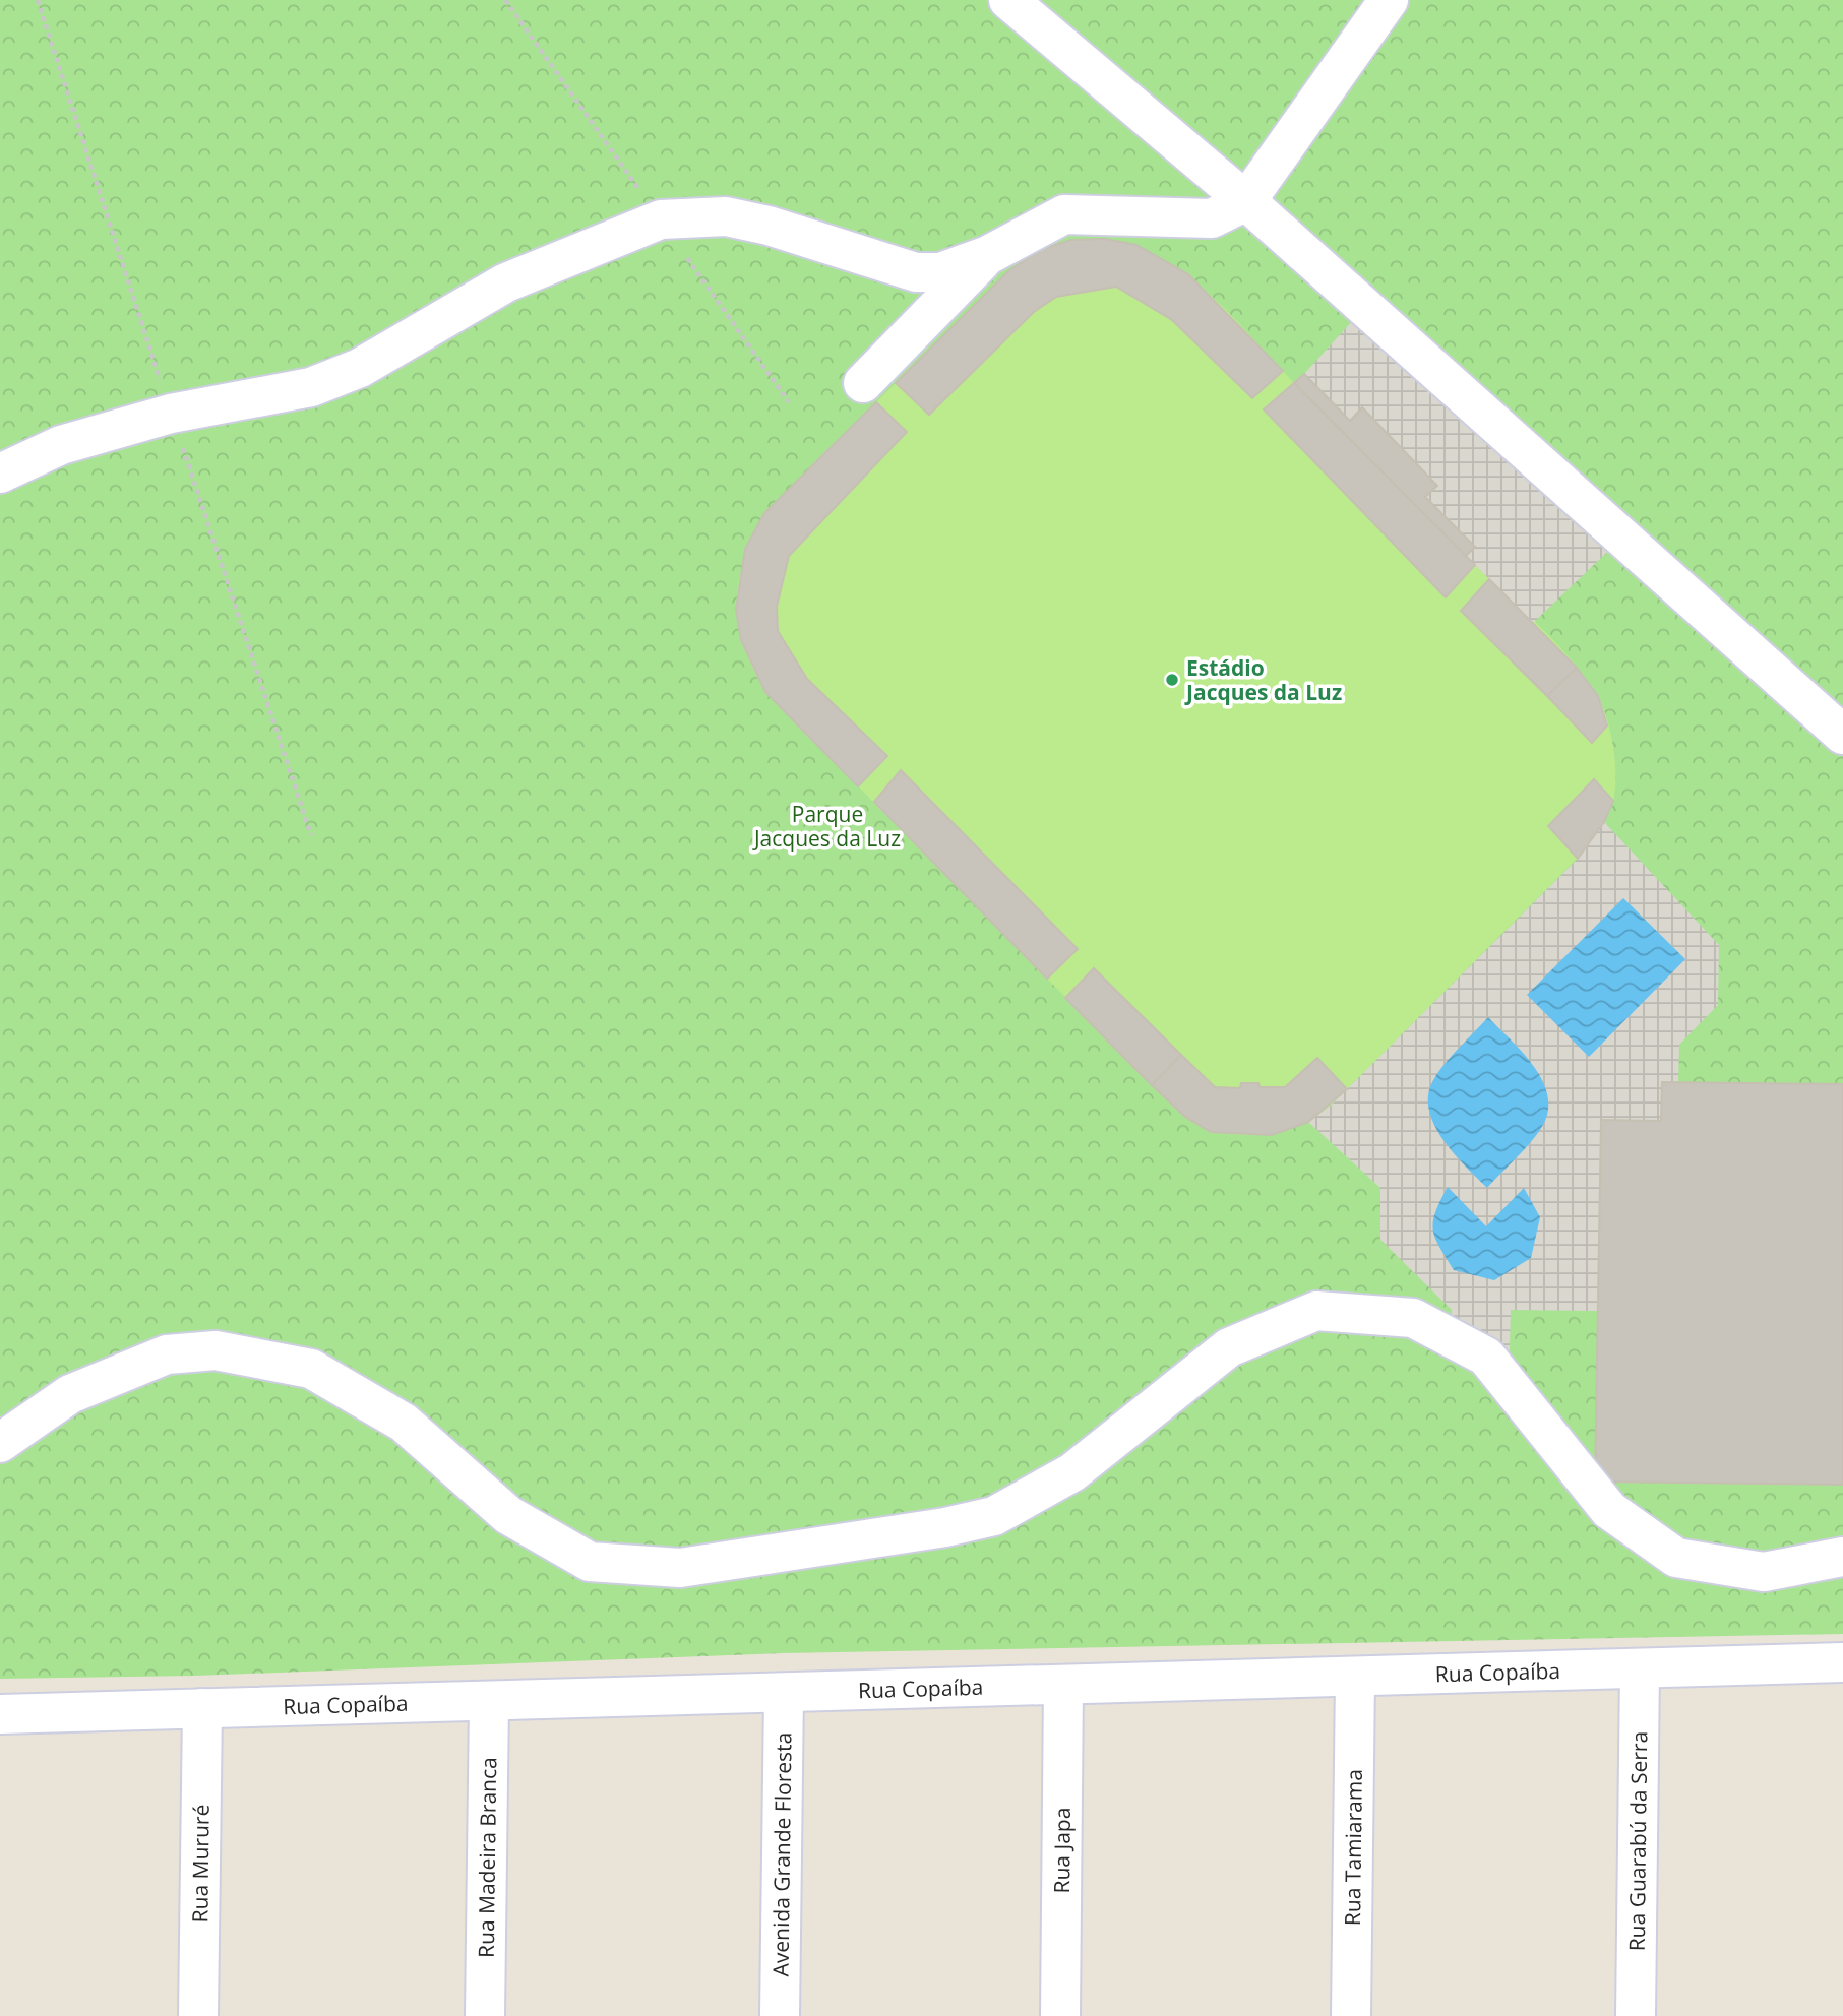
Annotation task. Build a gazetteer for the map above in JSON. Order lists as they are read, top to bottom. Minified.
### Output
{"streets":{"street":["Rua Copaíba","Rua Guarabú da Serra","Rua Tamiarama","Rua Japa","Avenida Grande Floresta","Rua Madeira Branca","Rua Mururé"]},"crossings":[["Rua Copaíba","Rua Guarabú da Serra"],["Rua Copaíba","Rua Tamiarama"],["Rua Copaíba","Rua Japa"],["Rua Copaíba","Avenida Grande Floresta"],["Rua Copaíba","Rua Madeira Branca"],["Rua Copaíba","Rua Mururé"]],"parks":["Parque Jacques da Luz"],"places":["Estádio Jacques da Luz"]}
